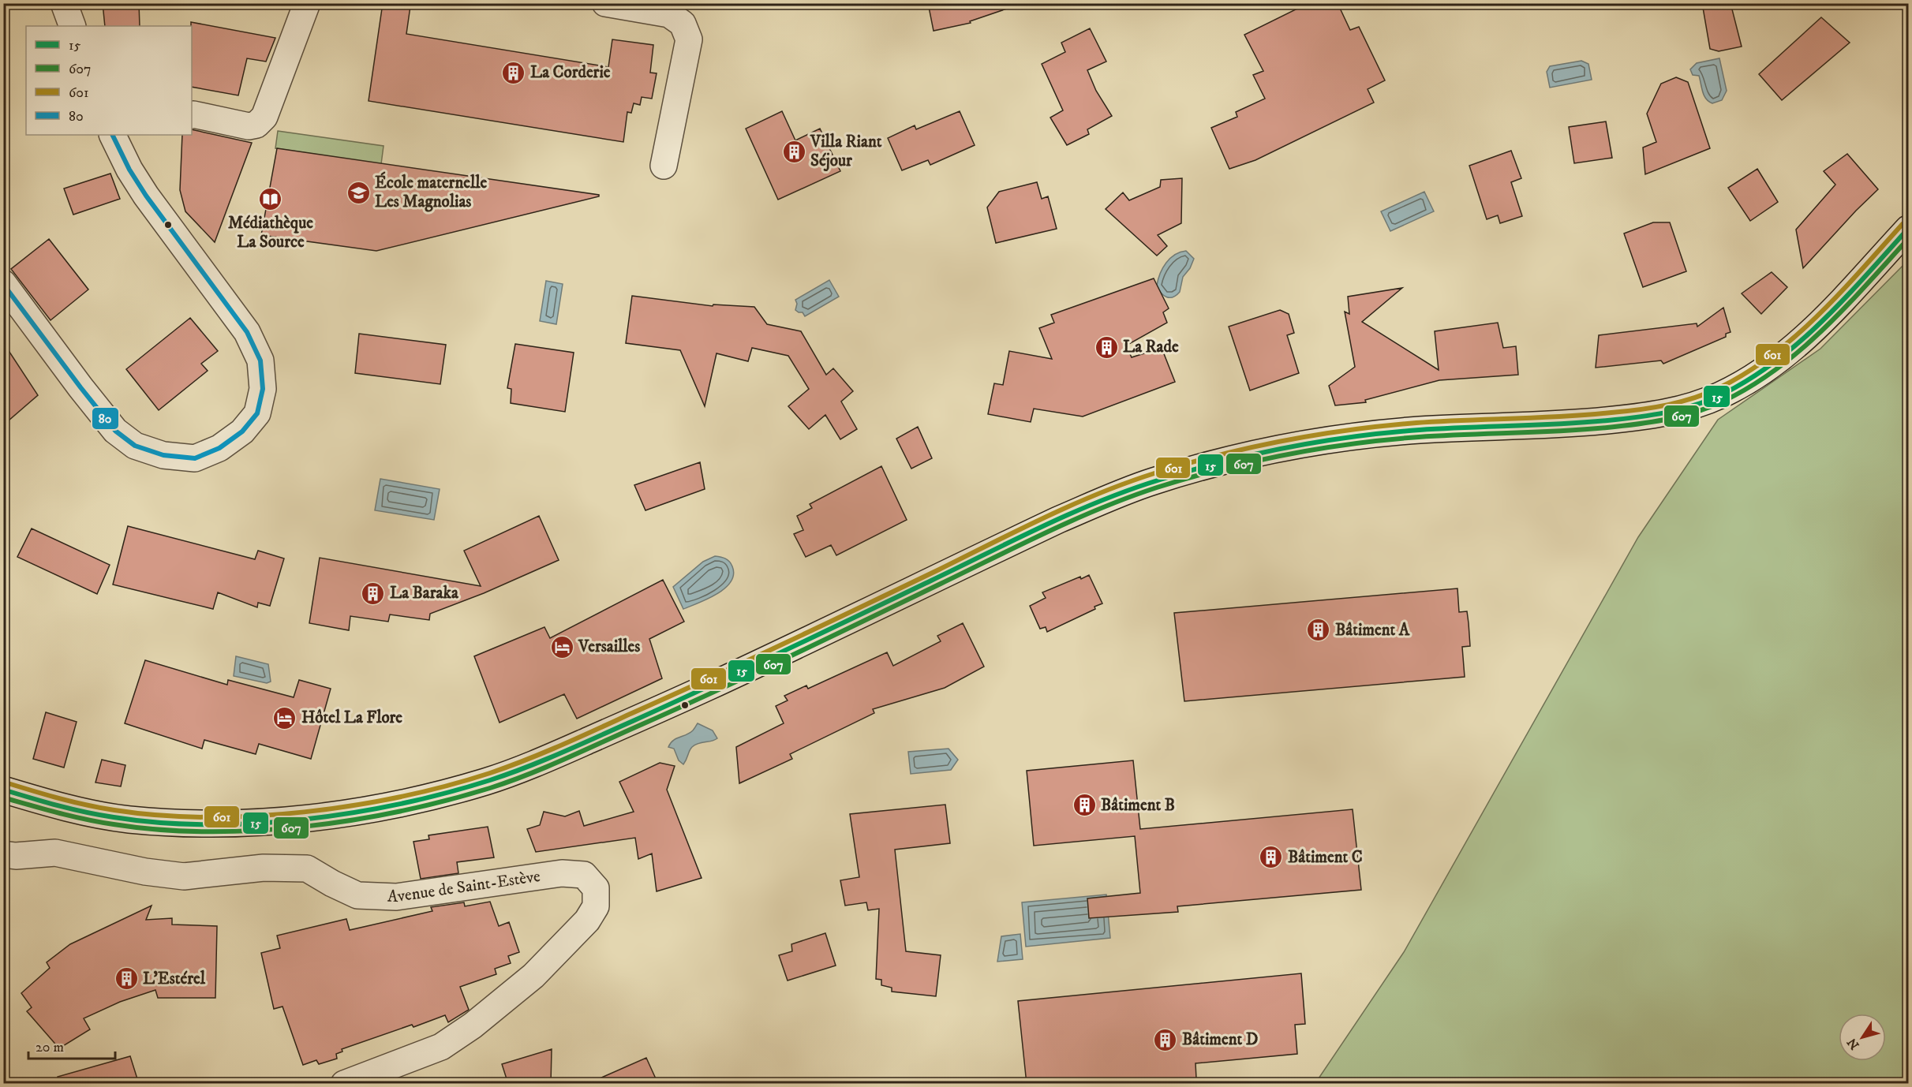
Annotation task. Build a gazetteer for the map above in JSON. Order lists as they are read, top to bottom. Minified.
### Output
{"streets":{"street":["Avenue de Saint-Estève"]},"places":{"building":["La Corderie","Villa Riant Séjour","La Rade","La Baraka","Bâtiment A","Bâtiment B","Bâtiment C","L'Estérel","Bâtiment D"],"school or university":["École maternelle Les Magnolias"],"library":["Médiathèque La Source"],"hotel":["Versailles","Hôtel La Flore"]},"lines":["transit line 80","transit line 601","transit line 15","transit line 607"],"legend":["15","607","601","80"],"scale_bar":"20 m","north":"bottom left"}
